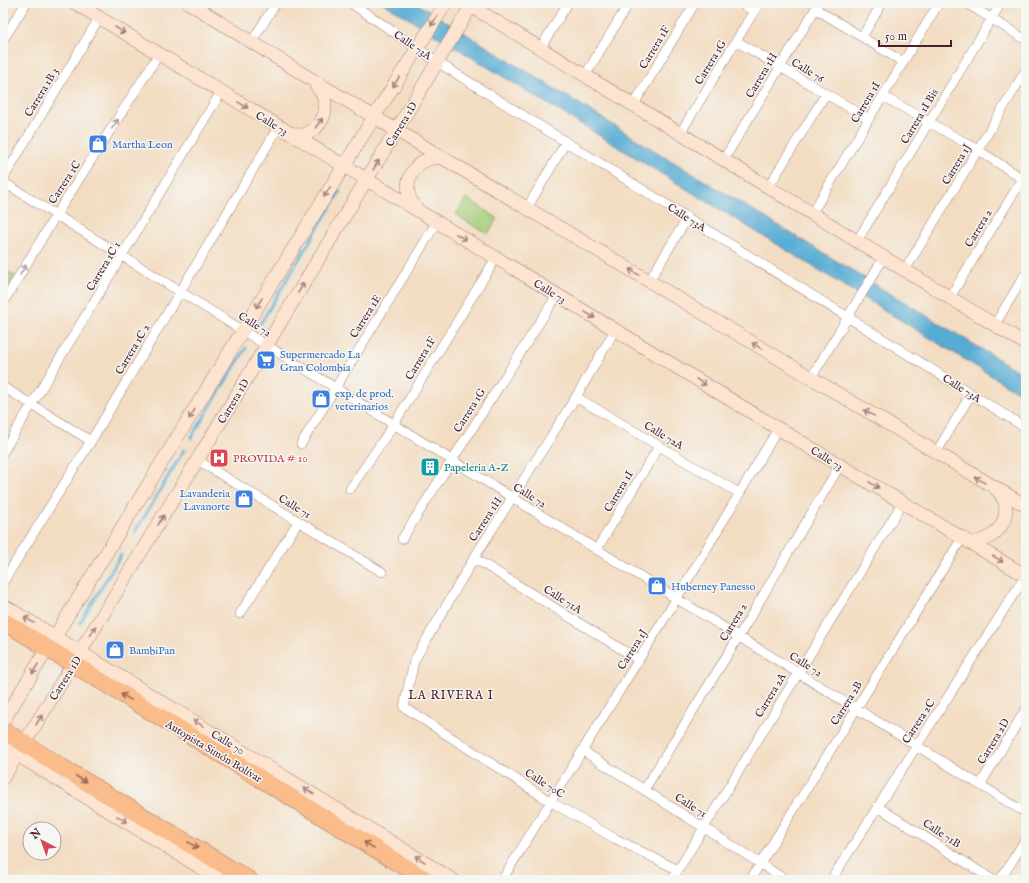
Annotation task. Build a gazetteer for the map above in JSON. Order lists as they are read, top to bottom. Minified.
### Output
{"streets":{"highway":["Autopista Simón Bolívar"],"street":["Calle 73A","Carrera 1F","Carrera 1G","Calle 76","Carrera 1H","Carrera 1B 3","Carrera 1I","Carrera 1I Bis","Calle 73","Carrera 1D","Carrera 1J","Carrera 1C","Carrera 2","Carrera 1C 1","Carrera 1E","Calle 72","Carrera 1C 2","Calle 72A","Calle 71","Calle 71A","Carrera 2A","Carrera 2B","Carrera 2C","Carrera 2D","Calle 70","Calle 70C","Calle 71B"]},"crossings":[["Calle 73A","Carrera 1D"],["Carrera 1F","Calle 73"],["Carrera 1F","Calle 72"],["Carrera 1G","Calle 76"],["Carrera 1G","Calle 73"],["Carrera 1G","Calle 72"],["Calle 76","Carrera 1H"],["Calle 76","Carrera 1I"],["Carrera 1H","Calle 73"],["Carrera 1H","Calle 72"],["Carrera 1H","Calle 72A"],["Carrera 1H","Calle 71A"],["Carrera 1H","Calle 70C"],["Carrera 1B 3","Calle 73"],["Carrera 1B 3","Calle 72"],["Carrera 1I","Calle 72"],["Carrera 1I","Calle 72A"],["Calle 73","Carrera 1D"],["Calle 73","Carrera 1J"],["Calle 73","Carrera 1C"],["Calle 73","Carrera 2"],["Calle 73","Carrera 1C 1"],["Calle 73","Carrera 1E"],["Calle 73","Carrera 1C 2"],["Calle 73","Carrera 2A"],["Calle 73","Carrera 2B"],["Calle 73","Carrera 2C"],["Carrera 1D","Calle 72"],["Carrera 1D","Calle 71"],["Carrera 1D","Autopista Simón Bolívar"],["Carrera 1J","Calle 72"],["Carrera 1J","Calle 72A"],["Carrera 1J","Calle 71"],["Carrera 1J","Calle 71A"],["Carrera 1J","Calle 70C"],["Carrera 1C","Calle 72"],["Carrera 2","Calle 72"],["Carrera 2","Calle 71"],["Carrera 1C 1","Calle 72"],["Carrera 1E","Calle 72"],["Calle 72","Carrera 1C 2"],["Calle 72","Carrera 2A"],["Calle 72","Carrera 2B"],["Calle 72","Carrera 2C"],["Calle 72","Carrera 2D"],["Calle 71","Carrera 2A"],["Calle 71","Carrera 2B"],["Carrera 2A","Calle 70C"],["Carrera 2C","Calle 71B"],["Calle 70","Autopista Simón Bolívar"]],"one_way":["Carrera 1C"],"districts":["LA RIVERA I"],"places":{"shop":["Martha Leon","exp. de prod. veterinarios","Lavanderia Lavanorte","Huberney Panesso","BambiPan"],"supermarket":["Supermercado La Gran Colombia"],"hospital":["PROVIDA # 10"],"building":["Papeleria A-Z"]},"scale_bar":"50 m","north":"top left"}
